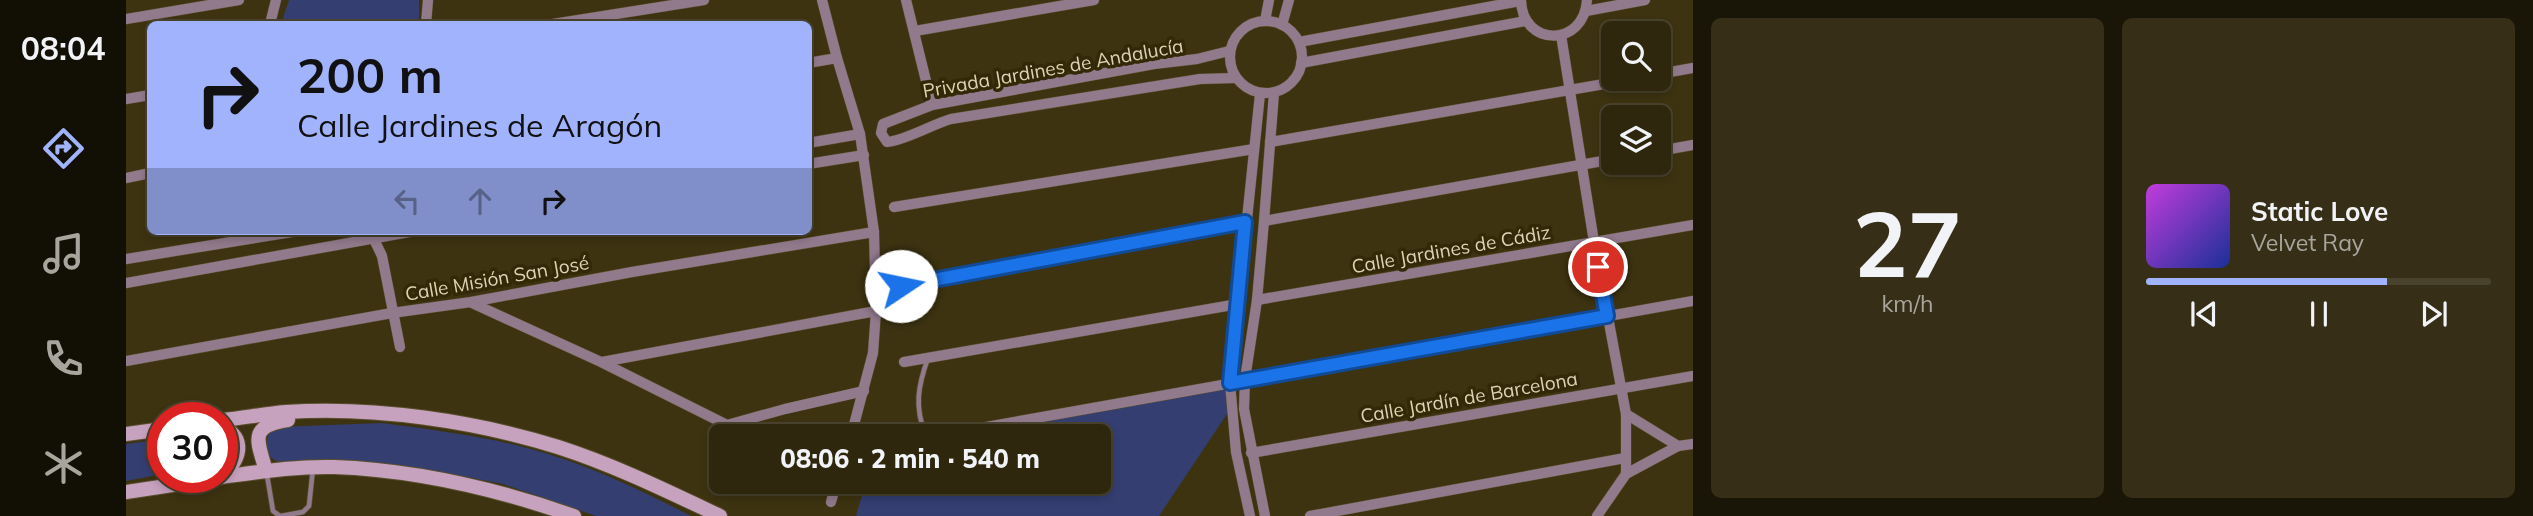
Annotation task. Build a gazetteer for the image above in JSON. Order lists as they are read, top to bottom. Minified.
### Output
{"streets":{"street":["Privada Jardines de Andalucía","Calle Jardines de Cádiz","Calle Misión San José","Calle Jardín de Barcelona"]},"page":{"tabs":"08:04","tile":["27","km/h"],"turn":["200 m","Calle Jardines de Aragón"],"song":["Static Love","Velvet Ray"],"limit":"30","trip":"08:06 · 2 min · 540 m"}}
